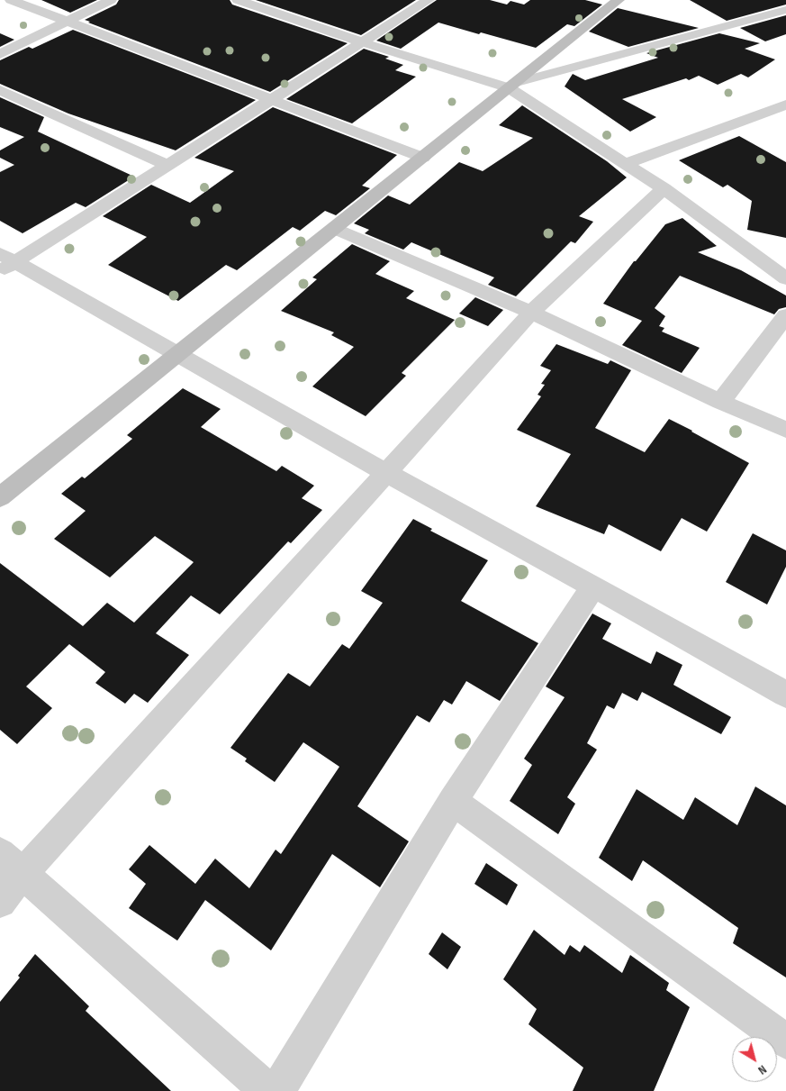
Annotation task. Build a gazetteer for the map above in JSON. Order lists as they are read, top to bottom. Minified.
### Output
{"north":"bottom right"}
